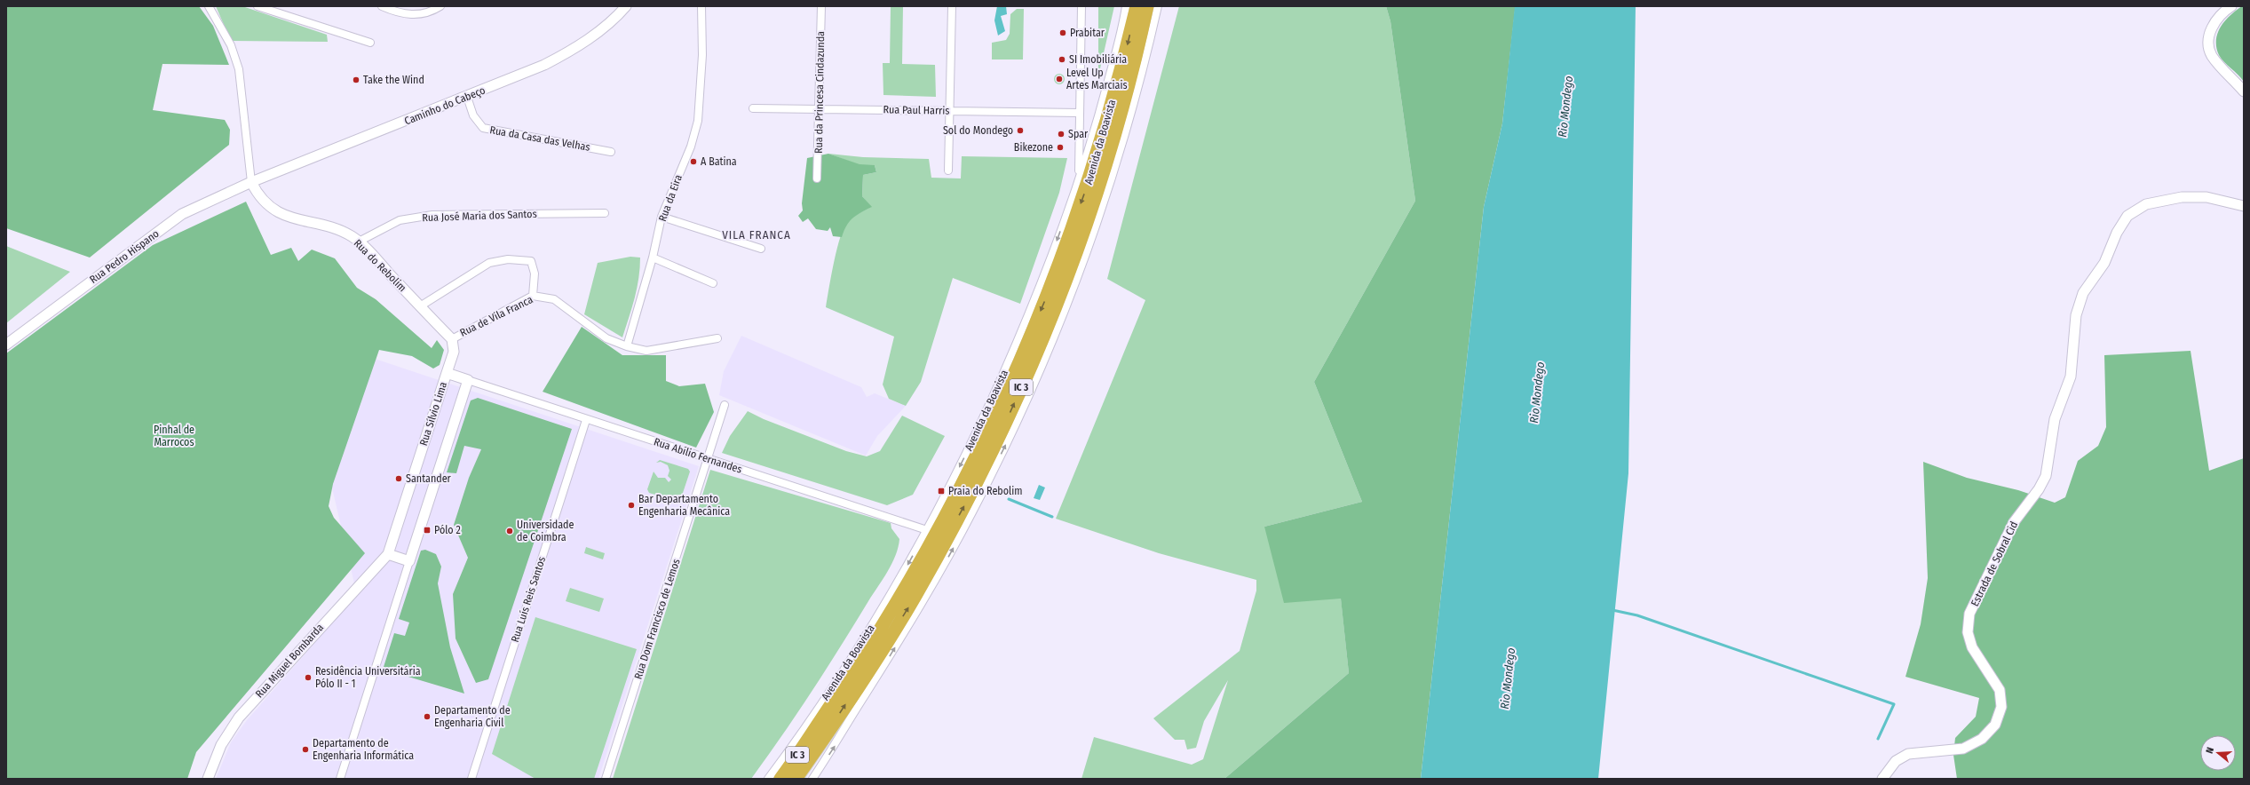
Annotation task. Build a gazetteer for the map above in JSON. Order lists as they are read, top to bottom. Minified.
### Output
{"streets":{"highway":["Avenida da Boavista","IC 3"],"street":["Rua da Princesa Cindazunda","Caminho do Cabeço","Rua Paul Harris","Rua da Casa das Velhas","Rua da Eira","Rua José Maria dos Santos","Rua Pedro Hispano","Rua do Rebolim","Rua de Vila Franca","Rua Sílvio Lima","Rua Abílio Fernandes","Estrada de Sobral Cid","Rua Luís Reis Santos","Rua Dom Francisco de Lemos","Rua Miguel Bombarda"]},"crossings":[["Rua da Princesa Cindazunda","Rua Paul Harris"],["Caminho do Cabeço","Rua da Casa das Velhas"],["Caminho do Cabeço","Rua Pedro Hispano"],["Caminho do Cabeço","Rua do Rebolim"],["Avenida da Boavista","Rua Abílio Fernandes"],["Rua da Eira","Rua de Vila Franca"],["Rua José Maria dos Santos","Rua do Rebolim"],["Rua Pedro Hispano","Rua do Rebolim"],["Rua do Rebolim","Rua de Vila Franca"],["Rua Sílvio Lima","Rua Abílio Fernandes"],["Rua Sílvio Lima","Rua Miguel Bombarda"],["Rua Abílio Fernandes","Rua Luís Reis Santos"],["Rua Abílio Fernandes","Rua Dom Francisco de Lemos"]],"districts":["VILA FRANCA"],"water":["Rio Mondego"],"parks":["Pinhal de Marrocos"],"places":{"other":["Prabitar","SI Imobiliária","Level Up Artes Marciais","Take the Wind","Sol do Mondego","Spar","Bikezone","A Batina","Santander","Bar Departamento Engenharia Mecânica","Universidade de Coimbra","Residência Universitária Pólo II - 1","Departamento de Engenharia Civil","Departamento de Engenharia Informática"],"transit":["Praia do Rebolim","Pólo 2"]},"north":"left"}
